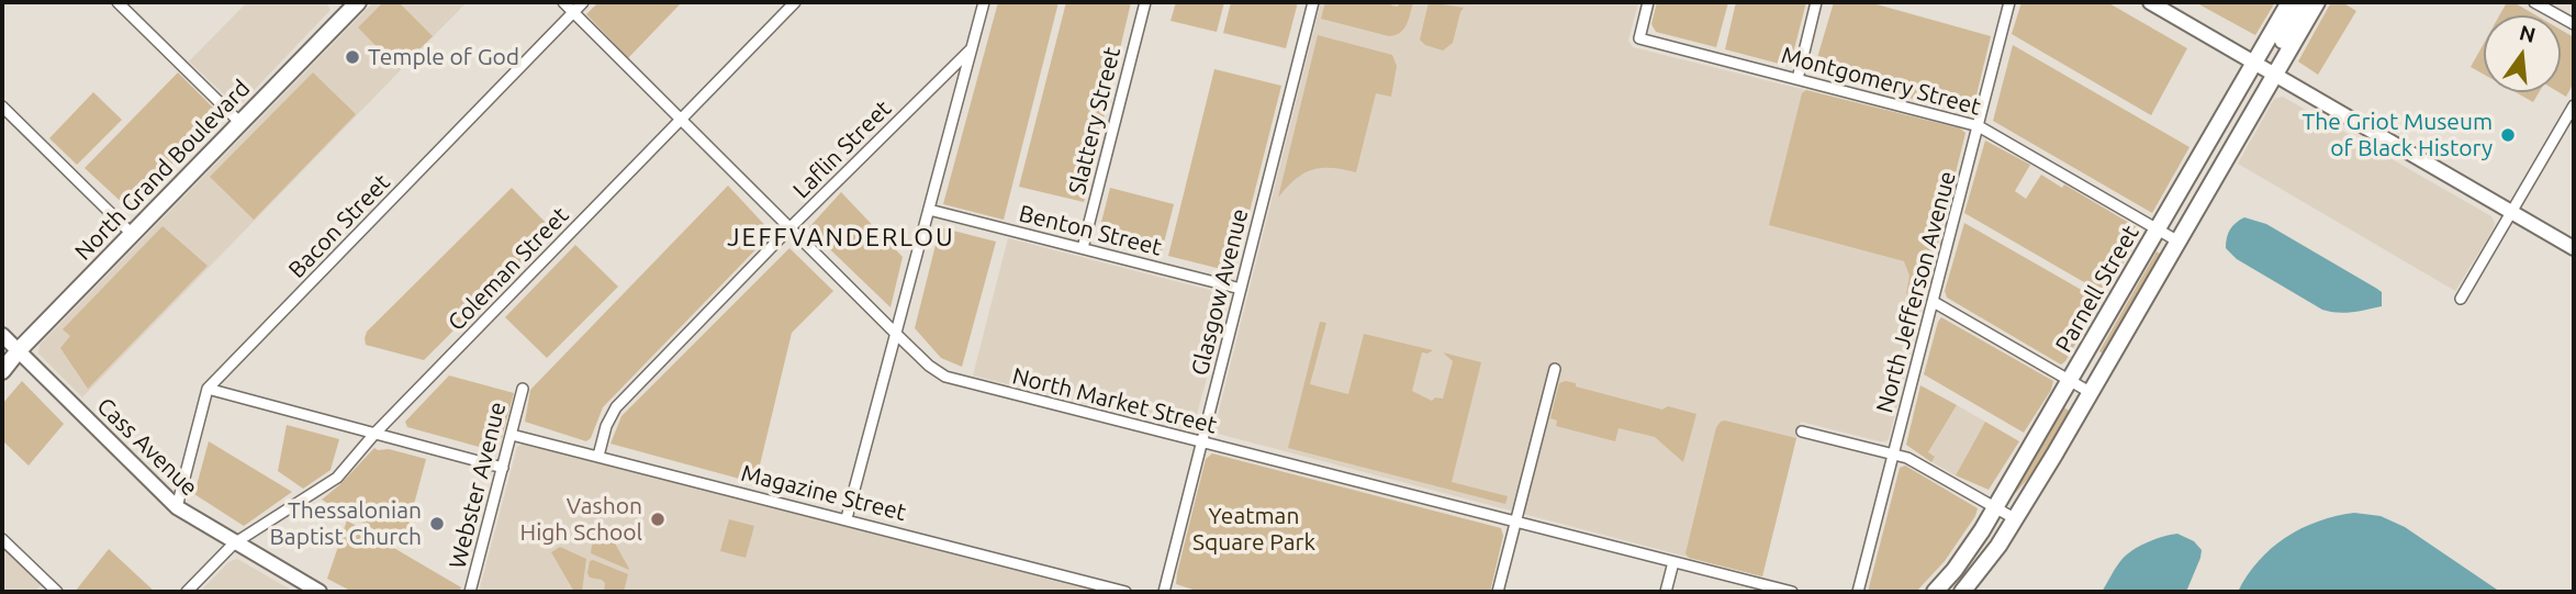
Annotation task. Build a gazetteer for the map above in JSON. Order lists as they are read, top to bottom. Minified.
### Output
{"streets":{"main road":["North Grand Boulevard","Parnell Street"],"street":["Montgomery Street","Slattery Street","Laflin Street","Bacon Street","Benton Street","Coleman Street","Glasgow Avenue","North Jefferson Avenue","North Market Street","Cass Avenue","Webster Avenue","Magazine Street"]},"crossings":[["Montgomery Street","Parnell Street"],["Montgomery Street","North Jefferson Avenue"],["Slattery Street","Benton Street"],["Laflin Street","North Market Street"],["Laflin Street","Magazine Street"],["North Grand Boulevard","Cass Avenue"],["Bacon Street","North Market Street"],["Bacon Street","Cass Avenue"],["Benton Street","Glasgow Avenue"],["Coleman Street","North Market Street"],["Coleman Street","Cass Avenue"],["Glasgow Avenue","North Market Street"],["Webster Avenue","Magazine Street"]],"districts":["JEFFVANDERLOU"],"parks":["Yeatman Square Park"],"places":["Temple of God","The Griot Museum of Black History","Vashon High School","Thessalonian Baptist Church"],"north":"top"}
